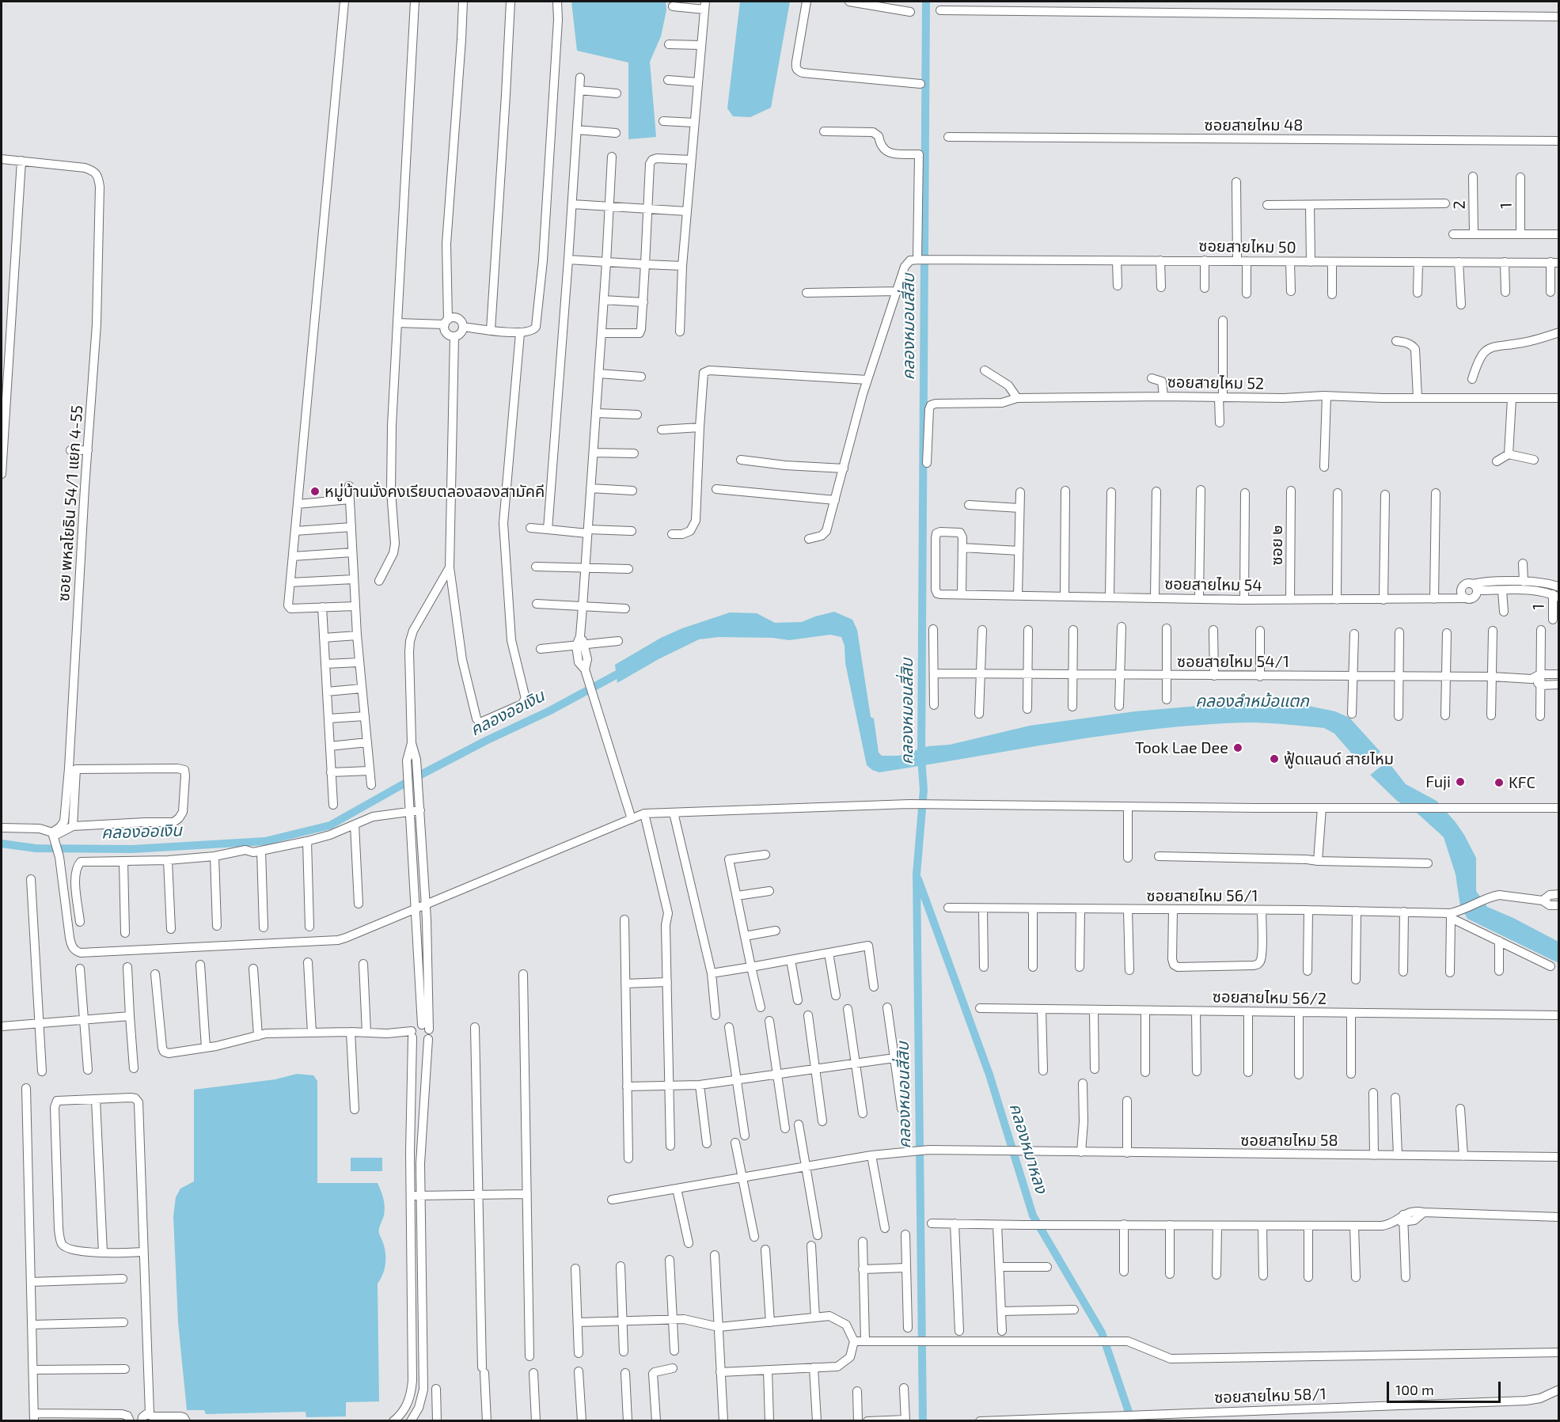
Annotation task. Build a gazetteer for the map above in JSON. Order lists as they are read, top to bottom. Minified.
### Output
{"streets":{"street":["ซอยสายไหม 48","2","1","ซอยสายไหม 50","ซอยสายไหม 52","ซอย พหลโยธิน 54/1 แยก 4-55","ซอย ๒","ซอยสายไหม 54","ซอยสายไหม 54/1","ซอยสายไหม 56/1","ซอยสายไหม 56/2","ซอยสายไหม 58","ซอยสายไหม 58/1"]},"crossings":[["ซอย ๒","ซอยสายไหม 54"]],"water":["คลองหมอนสี่สิบ","คลองลำหม้อแตก","คลองออเงิน","คลองหมาหลง"],"places":["หมู่บ้านมั่งคงเรียบตลองสองสามัคคี","Took Lae Dee","ฟู้ดแลนด์ สายไหม","Fuji","KFC"],"scale_bar":"100 m"}
